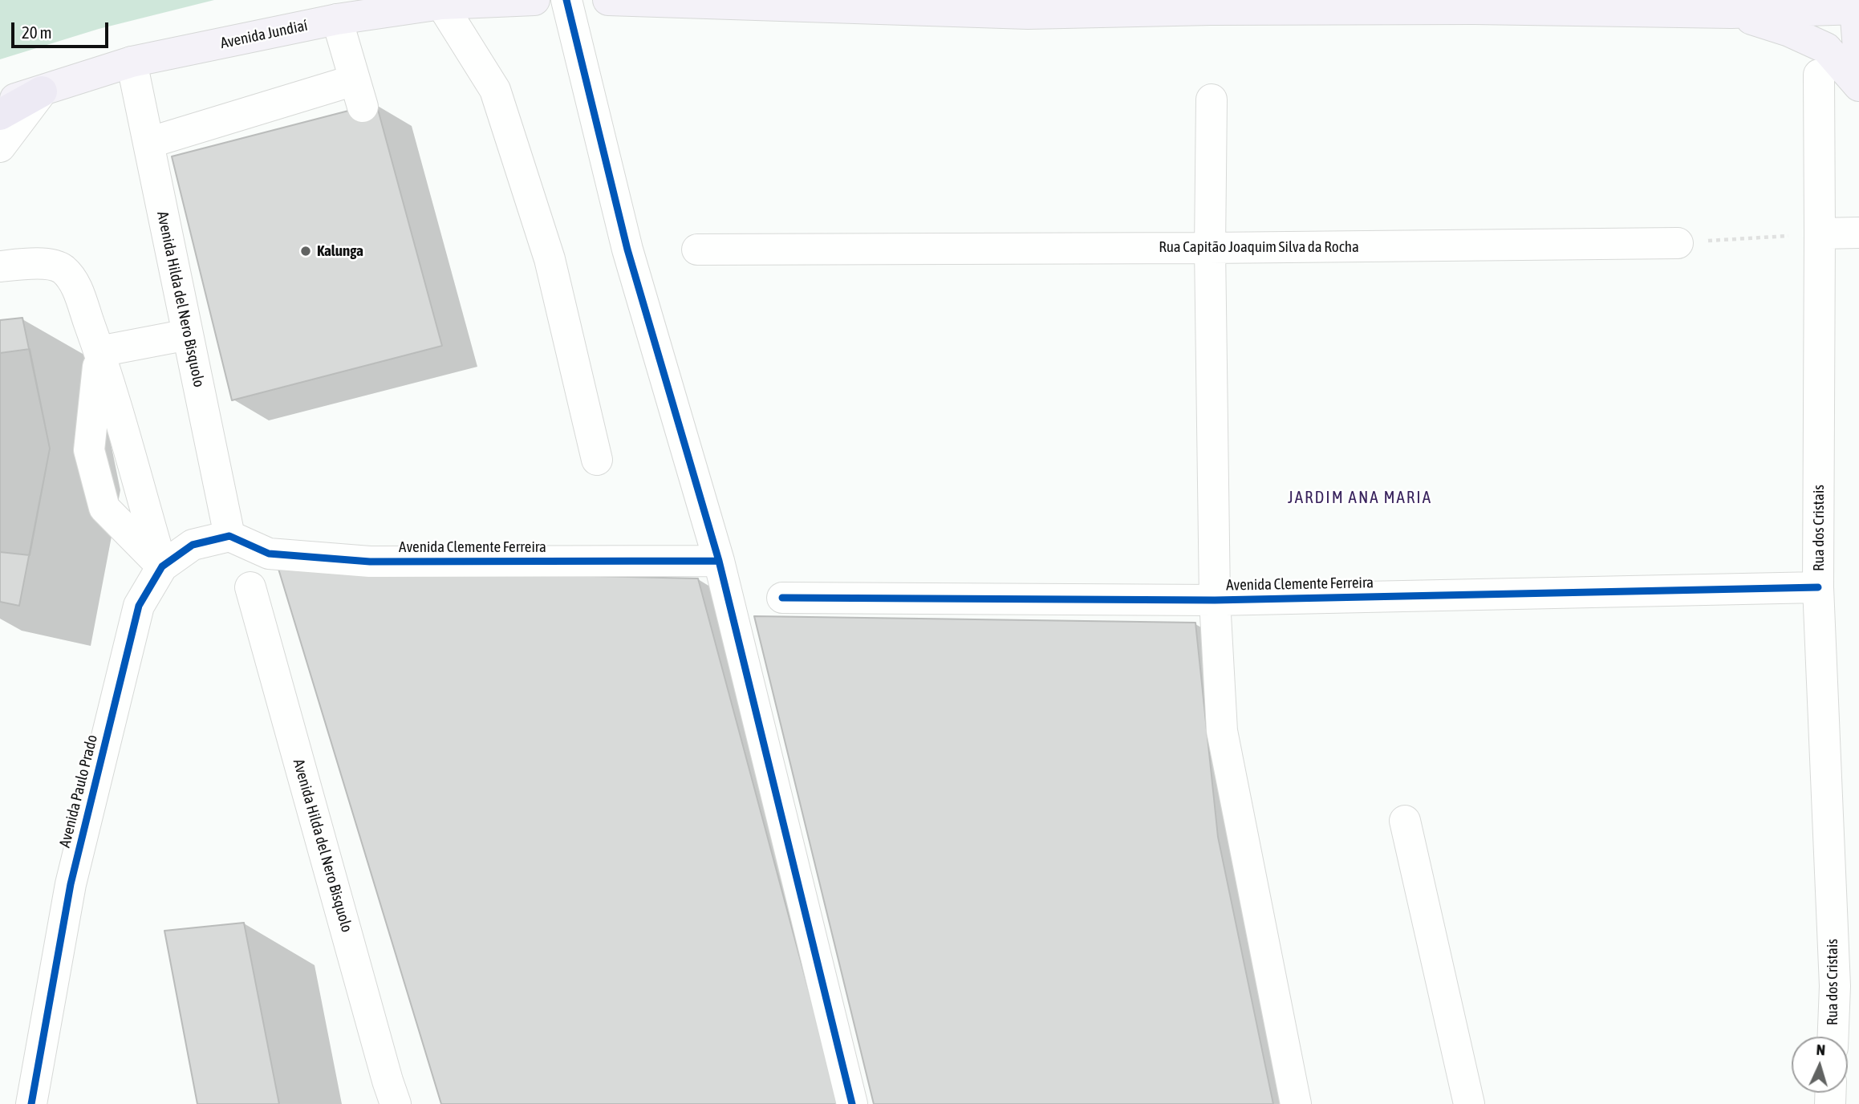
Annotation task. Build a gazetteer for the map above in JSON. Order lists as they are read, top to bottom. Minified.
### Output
{"streets":{"main road":["Avenida Jundiaí"],"street":["Rua Capitão Joaquim Silva da Rocha","Avenida Hilda del Nero Bisquolo","Rua dos Cristais","Avenida Clemente Ferreira","Avenida Paulo Prado"]},"crossings":[["Avenida Jundiaí","Avenida Hilda del Nero Bisquolo"],["Avenida Hilda del Nero Bisquolo","Avenida Clemente Ferreira"],["Avenida Hilda del Nero Bisquolo","Avenida Paulo Prado"],["Rua dos Cristais","Avenida Clemente Ferreira"],["Avenida Clemente Ferreira","Avenida Paulo Prado"]],"districts":["JARDIM ANA MARIA"],"places":["Kalunga"],"scale_bar":"20 m","north":"top"}
